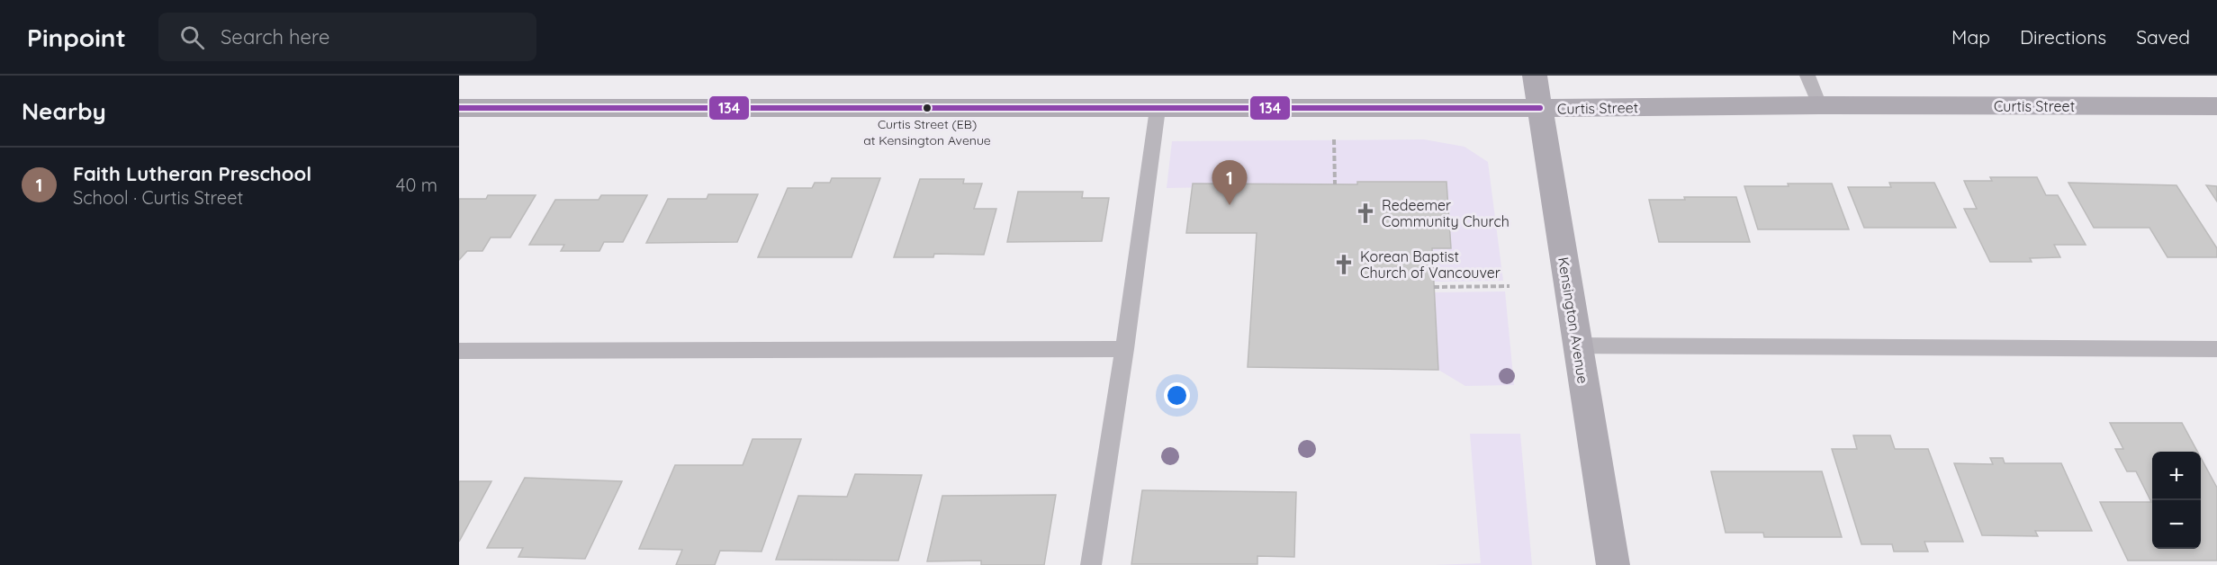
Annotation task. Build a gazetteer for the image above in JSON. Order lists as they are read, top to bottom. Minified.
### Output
{"streets":{"street":["Curtis Street","Kensington Avenue"]},"crossings":[["Curtis Street","Kensington Avenue"]],"places":{"other":["Curtis Street (EB) at Kensington Avenue"],"church":["Redeemer Community Church","Korean Baptist Church of Vancouver"]},"lines":["transit line 134"],"page":{"header":"Pinpoint","search":"Search here","nav":["Map","Directions","Saved"],"heading":"Nearby","list":[{"mark":"1","name":"Faith Lutheran Preschool","note":"School · Curtis Street","value":"40 m"}],"pins":"1","map_buttons":["+","−"]}}
